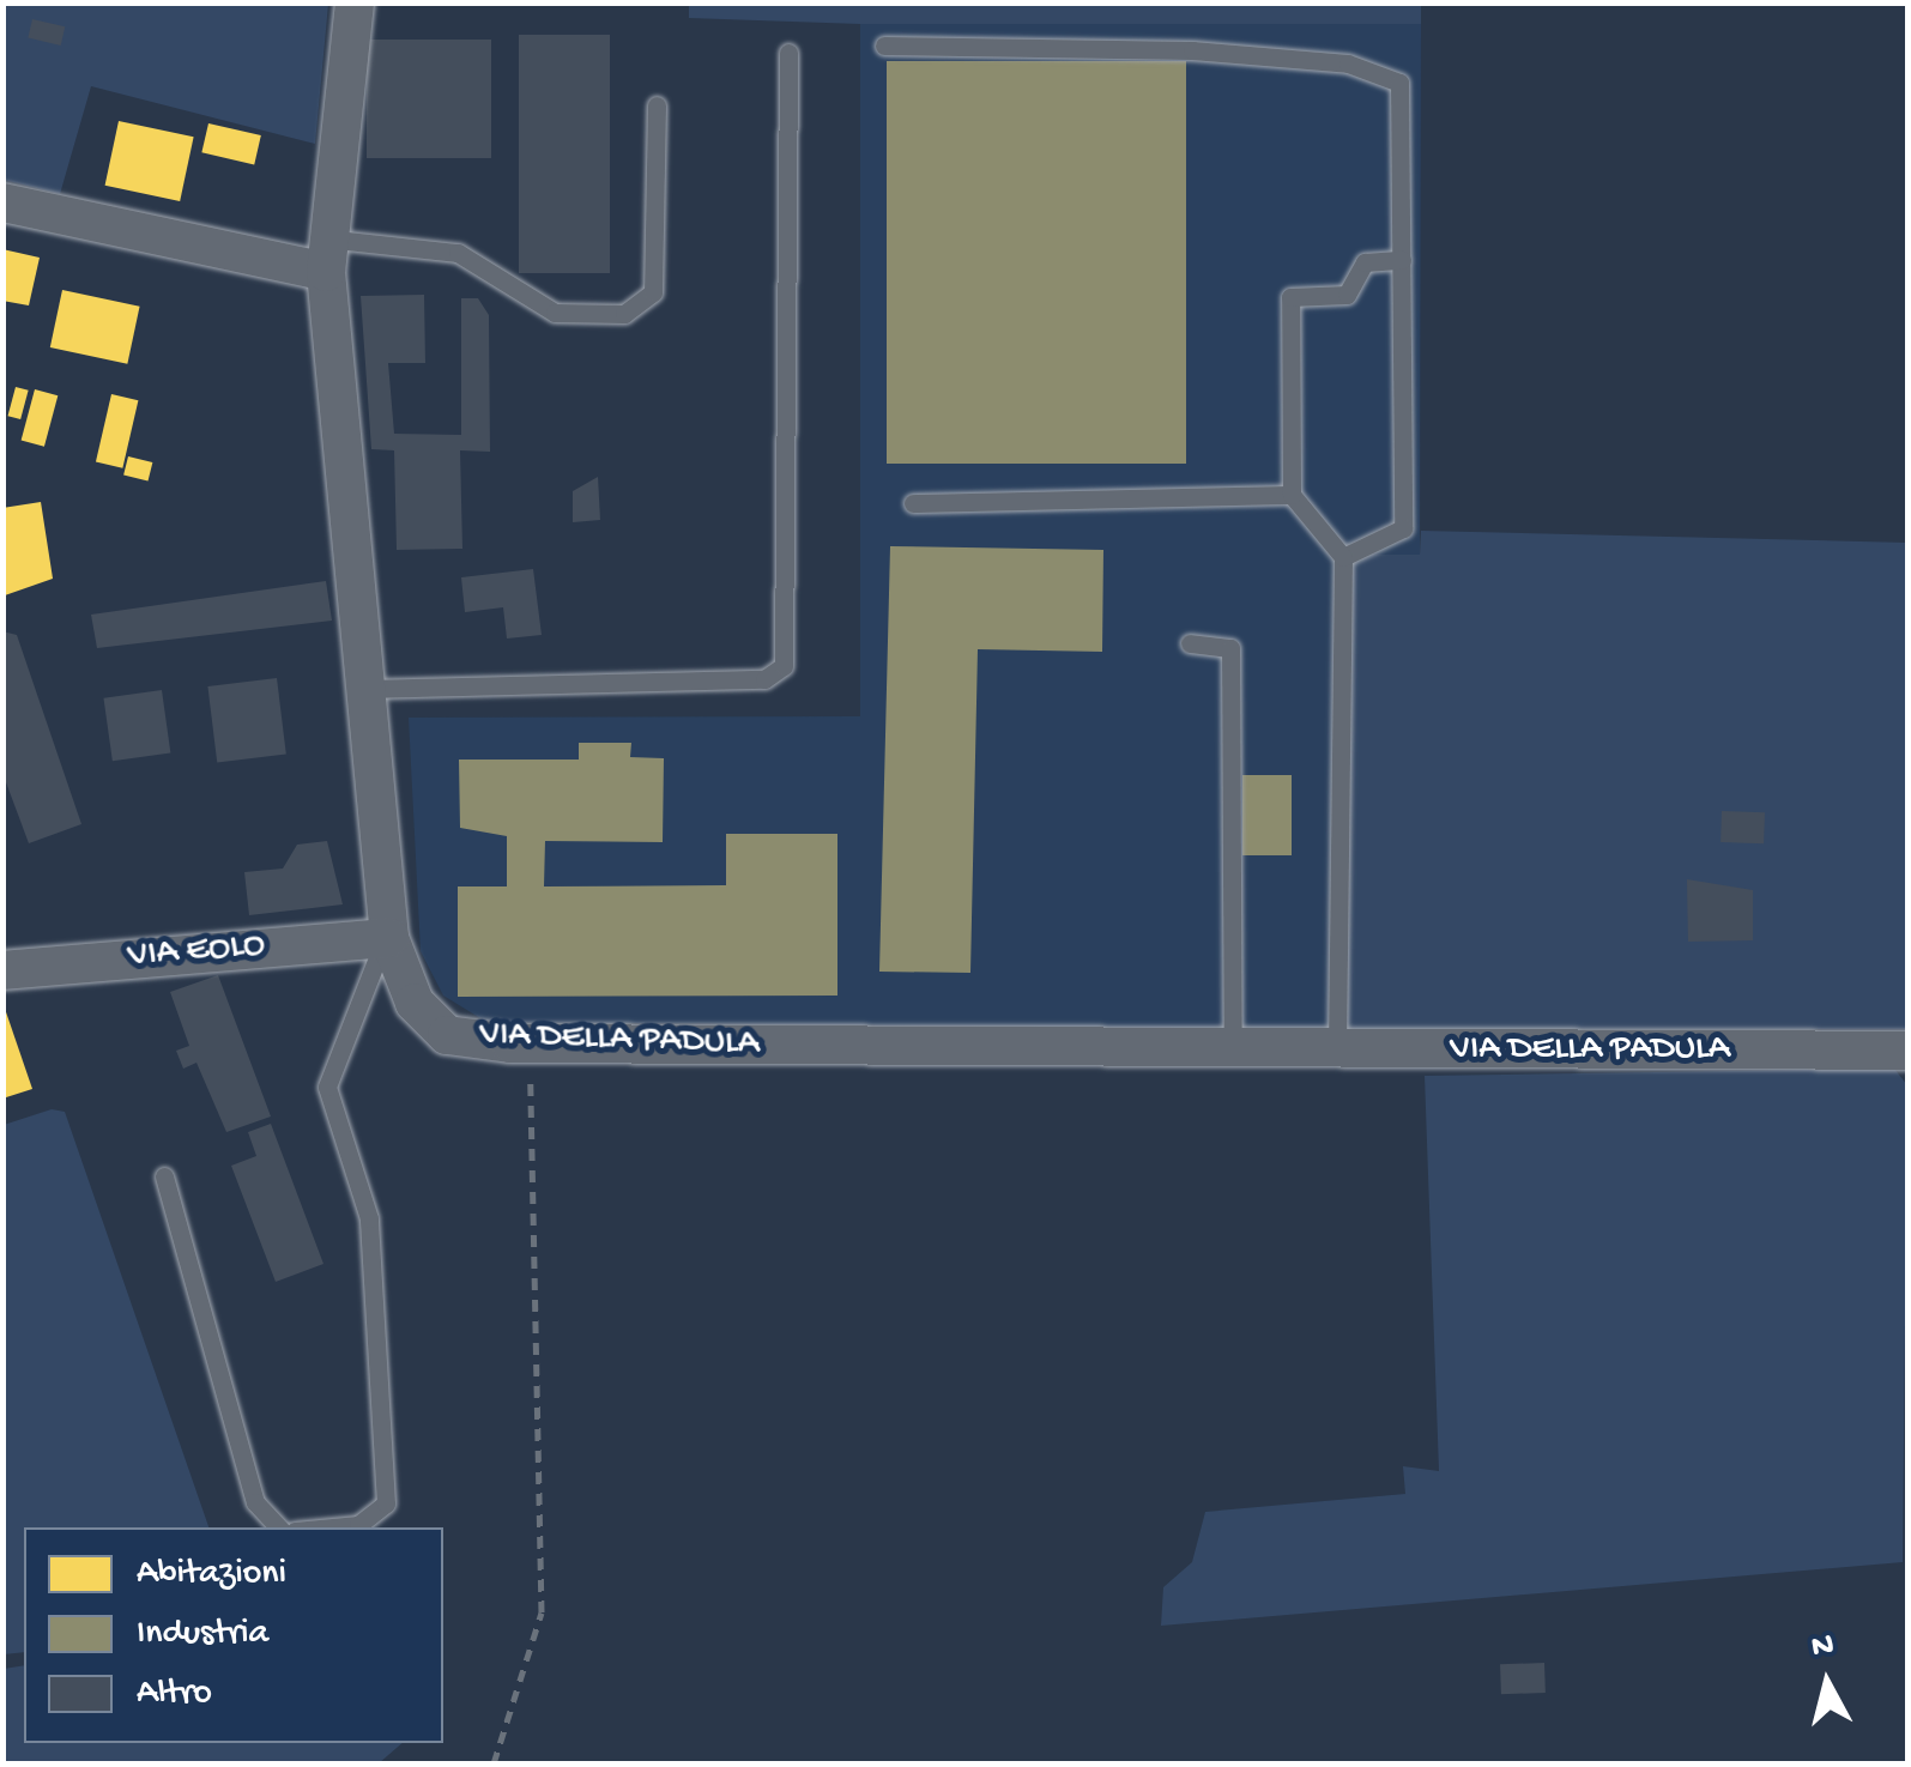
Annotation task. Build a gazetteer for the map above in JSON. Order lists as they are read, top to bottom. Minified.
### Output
{"streets":{"street":["VIA EOLO","VIA DELLA PADULA"]},"crossings":[["VIA EOLO","VIA DELLA PADULA"]],"legend":["Abitazioni","Industria","Altro"],"north":"top"}
